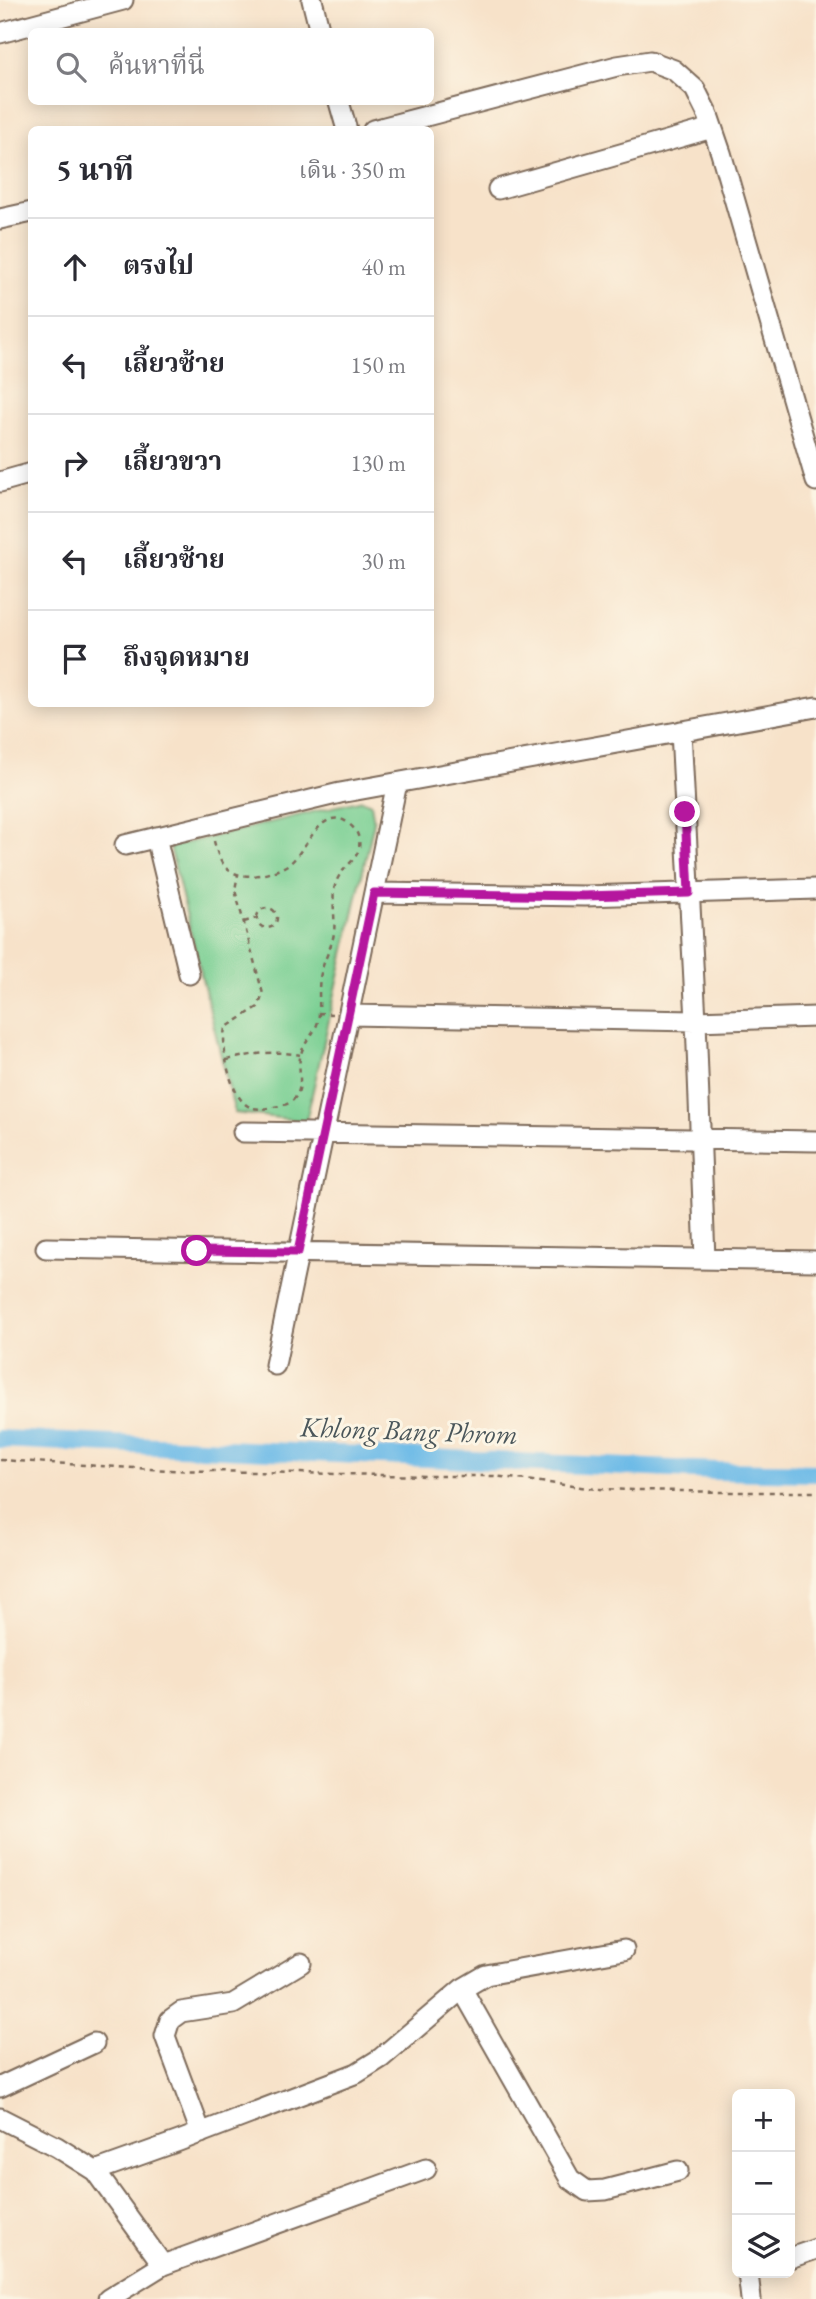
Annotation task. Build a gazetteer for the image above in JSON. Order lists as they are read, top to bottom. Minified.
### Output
{"water":["Khlong Bang Phrom"],"page":{"search":"ค้นหาที่นี่","heading":["5 นาที","เดิน · 350 m"],"list":[["ตรงไป","40 m"],["เลี้ยวซ้าย","150 m"],["เลี้ยวขวา","130 m"],["เลี้ยวซ้าย","30 m"],"ถึงจุดหมาย"],"map_buttons":["+","−"]}}
